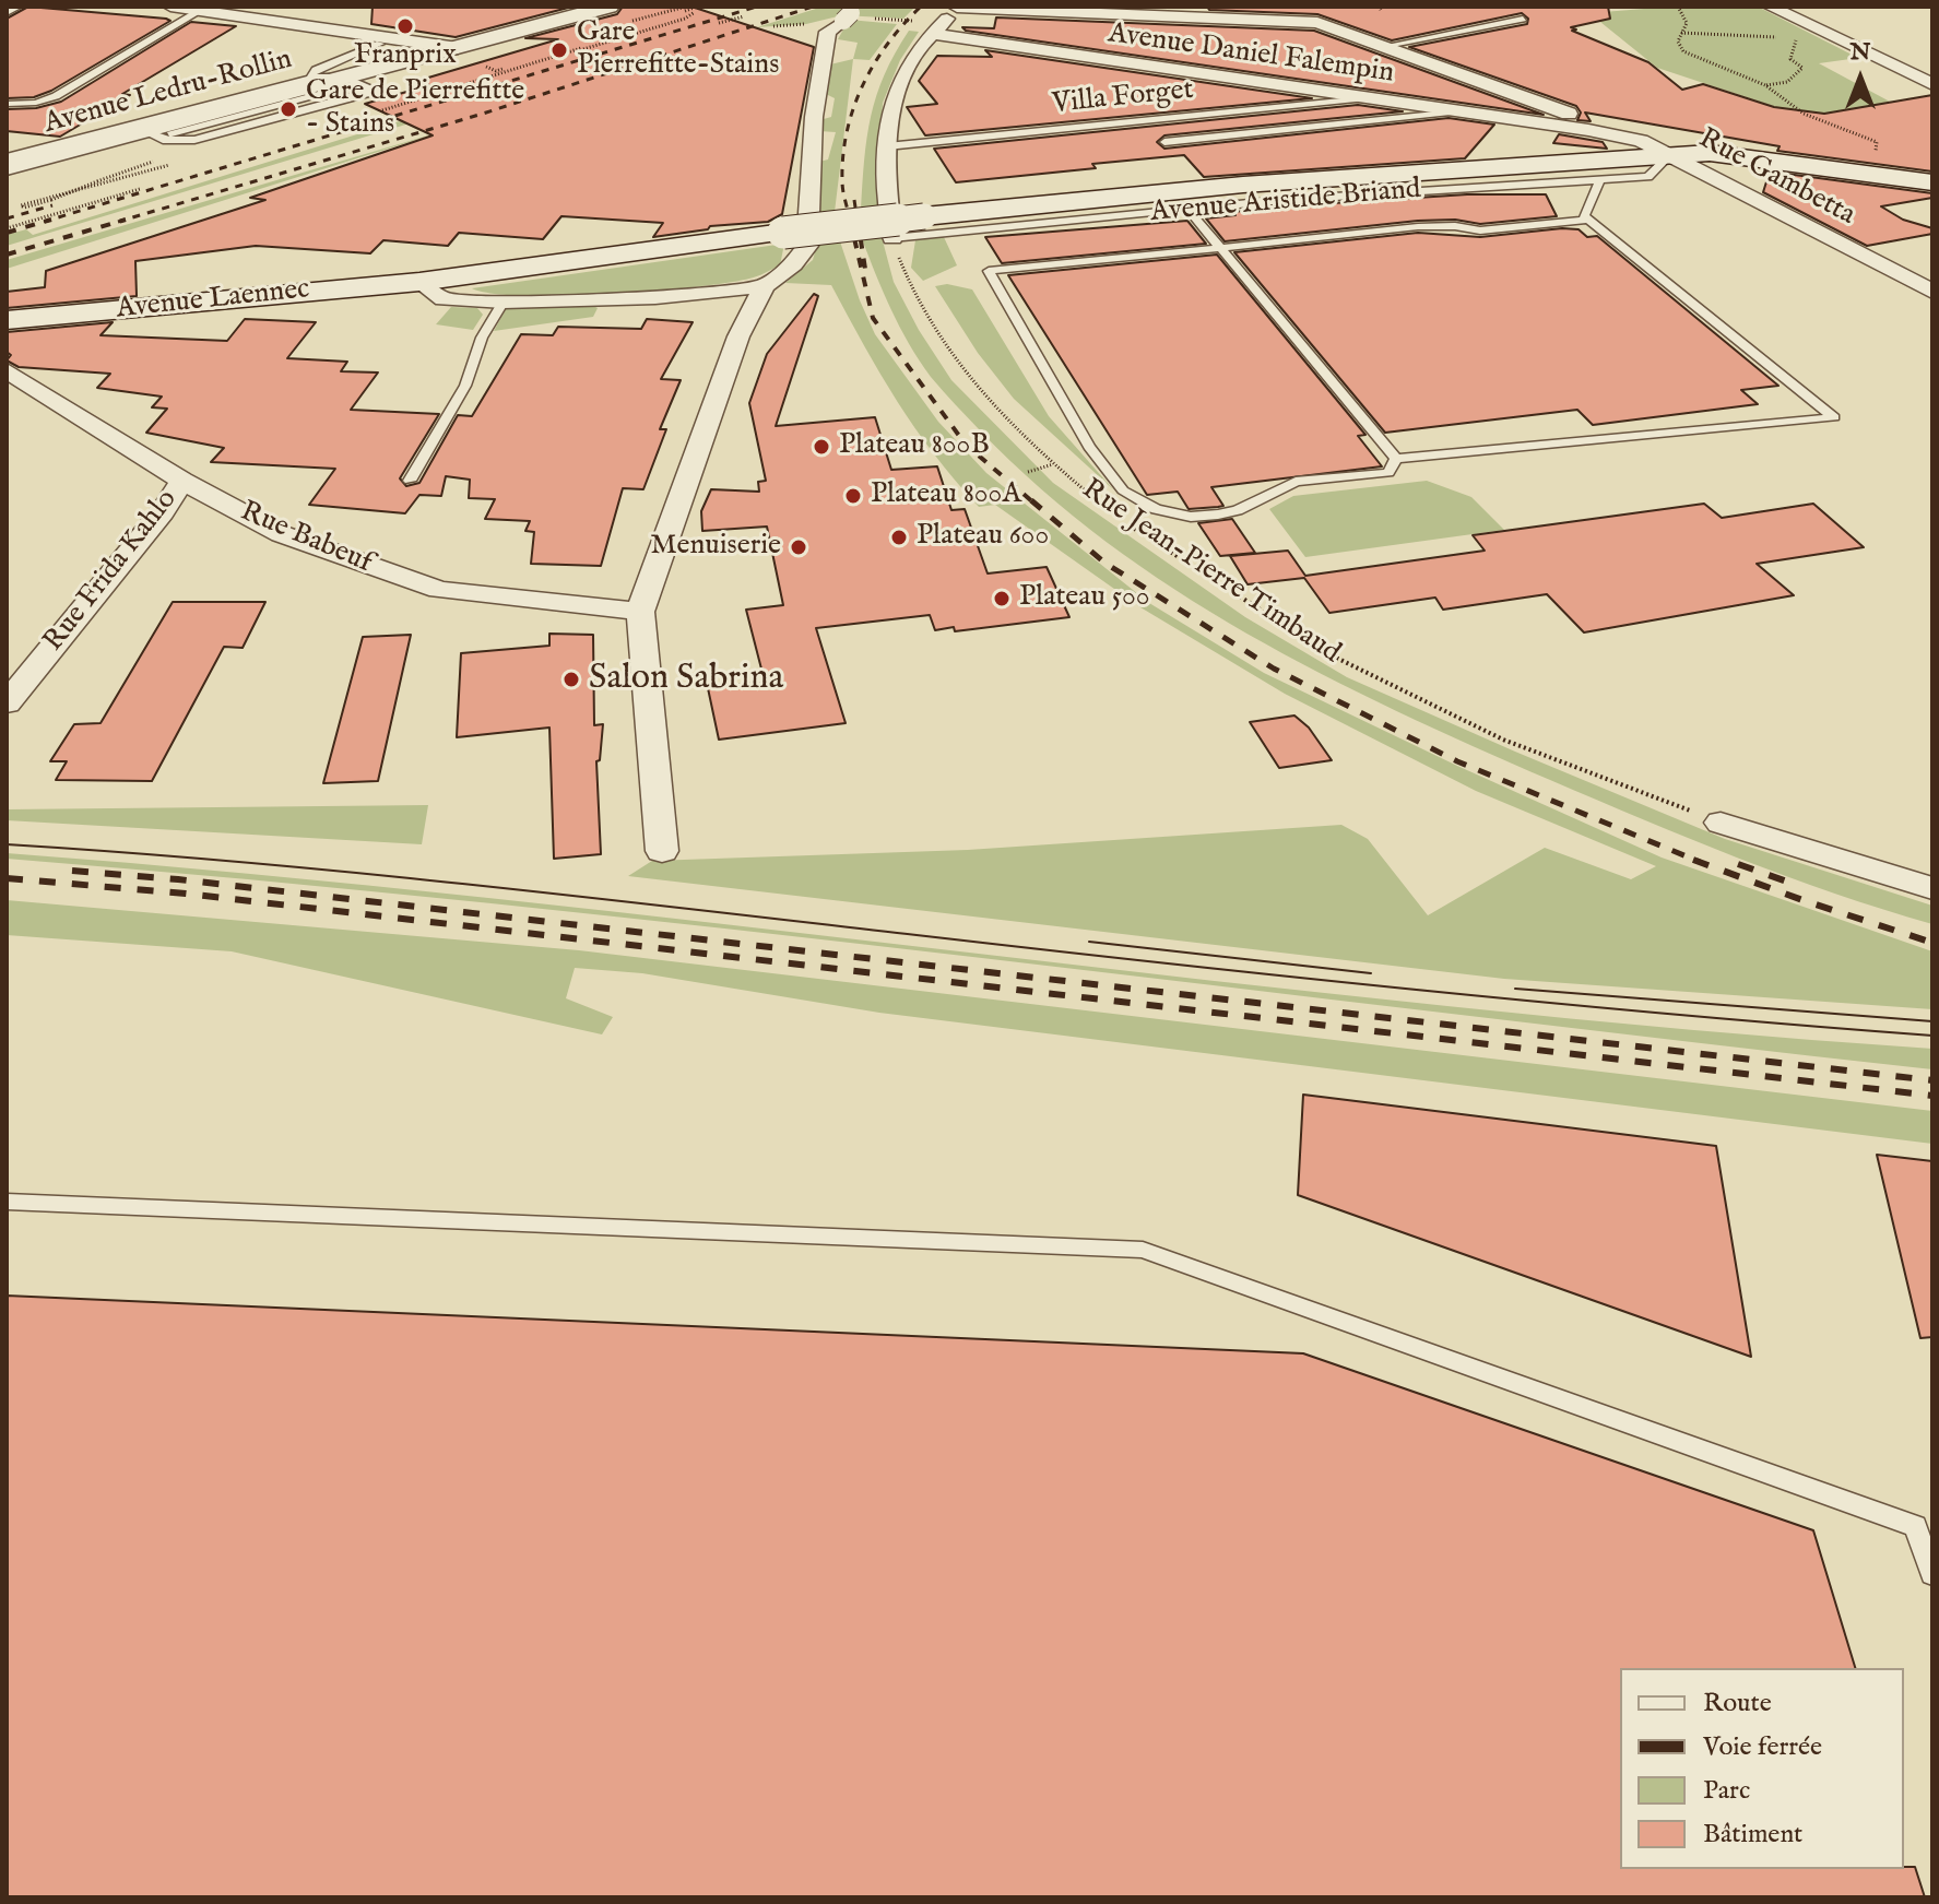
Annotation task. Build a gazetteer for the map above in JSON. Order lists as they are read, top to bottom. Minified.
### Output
{"streets":{"main road":["Avenue Aristide Briand","Avenue Laennec"],"street":["Avenue Daniel Falempin","Avenue Ledru-Rollin","Rue Gambetta","Rue Babeuf","Rue Frida Kahlo"],"lane":["Villa Forget"],"path":["Rue Jean-Pierre Timbaud"]},"crossings":[["Avenue Daniel Falempin","Villa Forget"],["Avenue Daniel Falempin","Rue Gambetta"],["Rue Gambetta","Avenue Aristide Briand"],["Avenue Aristide Briand","Avenue Laennec"],["Avenue Aristide Briand","Rue Jean-Pierre Timbaud"],["Rue Babeuf","Rue Frida Kahlo"]],"places":["Franprix","Gare Pierrefitte-Stains","Gare de Pierrefitte - Stains","Plateau 800B","Plateau 800A","Plateau 600","Menuiserie","Plateau 500","Salon Sabrina"],"legend":["Route","Voie ferrée","Parc","Bâtiment"],"north":"top"}
